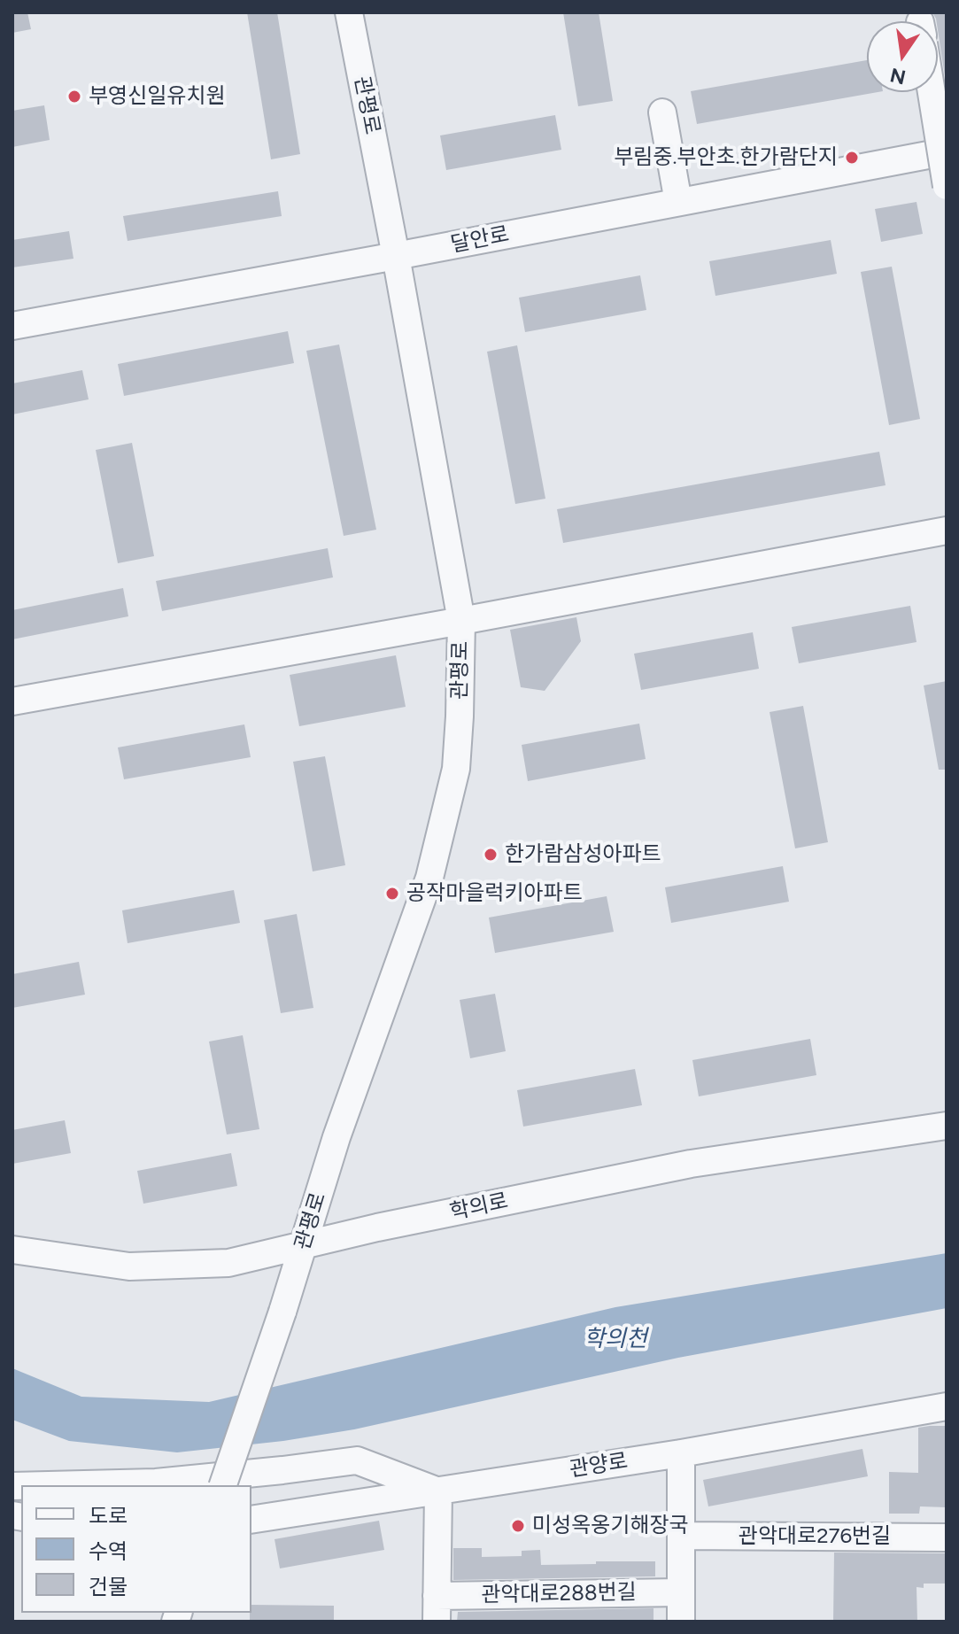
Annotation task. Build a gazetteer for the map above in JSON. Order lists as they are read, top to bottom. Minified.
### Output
{"streets":{"street":["관평로","달안로","학의로","관양로","관악대로276번길","관악대로288번길"]},"crossings":[["관평로","달안로"],["관평로","학의로"]],"water":["학의천"],"places":["부영신일유치원","부림중.부안초.한가람단지","한가람삼성아파트","공작마을럭키아파트","미성옥옹기해장국"],"legend":["도로","수역","건물"],"north":"bottom"}
